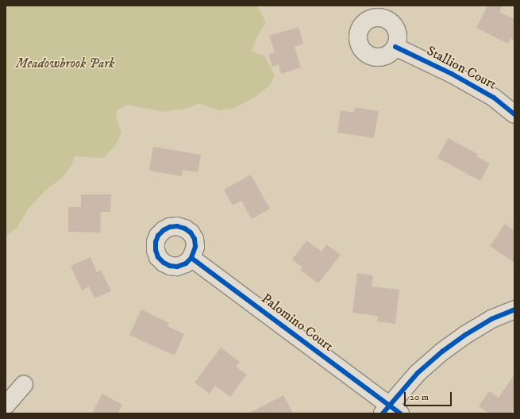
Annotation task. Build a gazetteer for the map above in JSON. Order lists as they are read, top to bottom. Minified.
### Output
{"streets":{"street":["Stallion Court","Palomino Court"]},"parks":["Meadowbrook Park"],"scale_bar":"20 m"}
